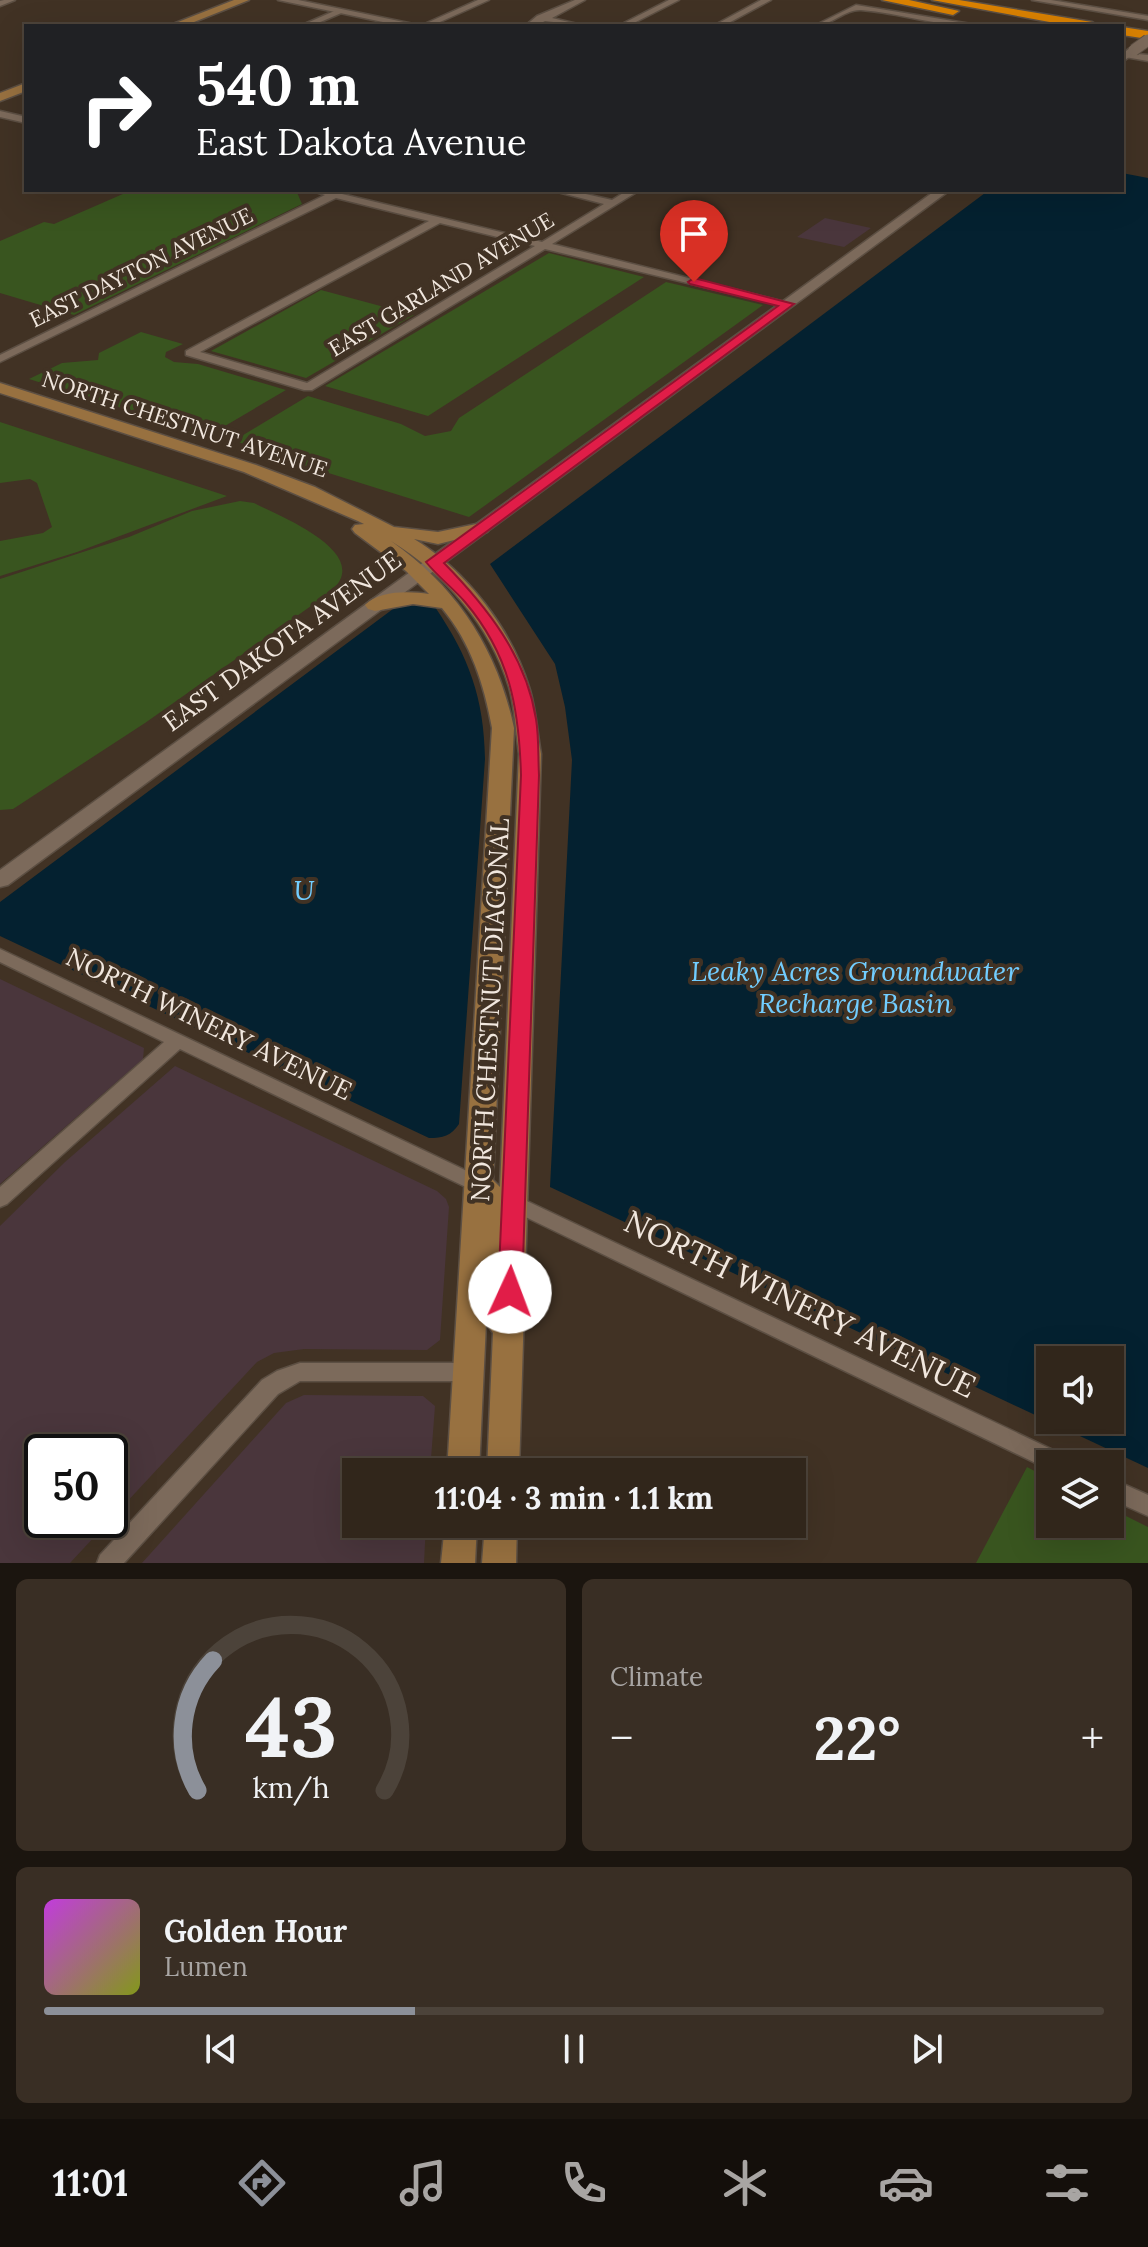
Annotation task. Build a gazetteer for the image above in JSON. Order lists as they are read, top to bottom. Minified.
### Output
{"streets":{"main road":["NORTH CHESTNUT AVENUE","NORTH CHESTNUT DIAGONAL"],"street":["EAST DAYTON AVENUE","EAST GARLAND AVENUE","EAST DAKOTA AVENUE","NORTH WINERY AVENUE"]},"crossings":[["NORTH CHESTNUT AVENUE","EAST DAKOTA AVENUE"],["NORTH CHESTNUT AVENUE","NORTH CHESTNUT DIAGONAL"],["EAST DAKOTA AVENUE","NORTH CHESTNUT DIAGONAL"],["NORTH CHESTNUT DIAGONAL","NORTH WINERY AVENUE"]],"water":["U","Leaky Acres Groundwater Recharge Basin"],"page":{"turn":["540 m","East Dakota Avenue"],"limit":"50","trip":"11:04 · 3 min · 1.1 km","tile":"Climate","heat":["−","22°","+"],"song":["Golden Hour","Lumen"],"tabs":"11:01","gauge":["43","km/h"]}}
